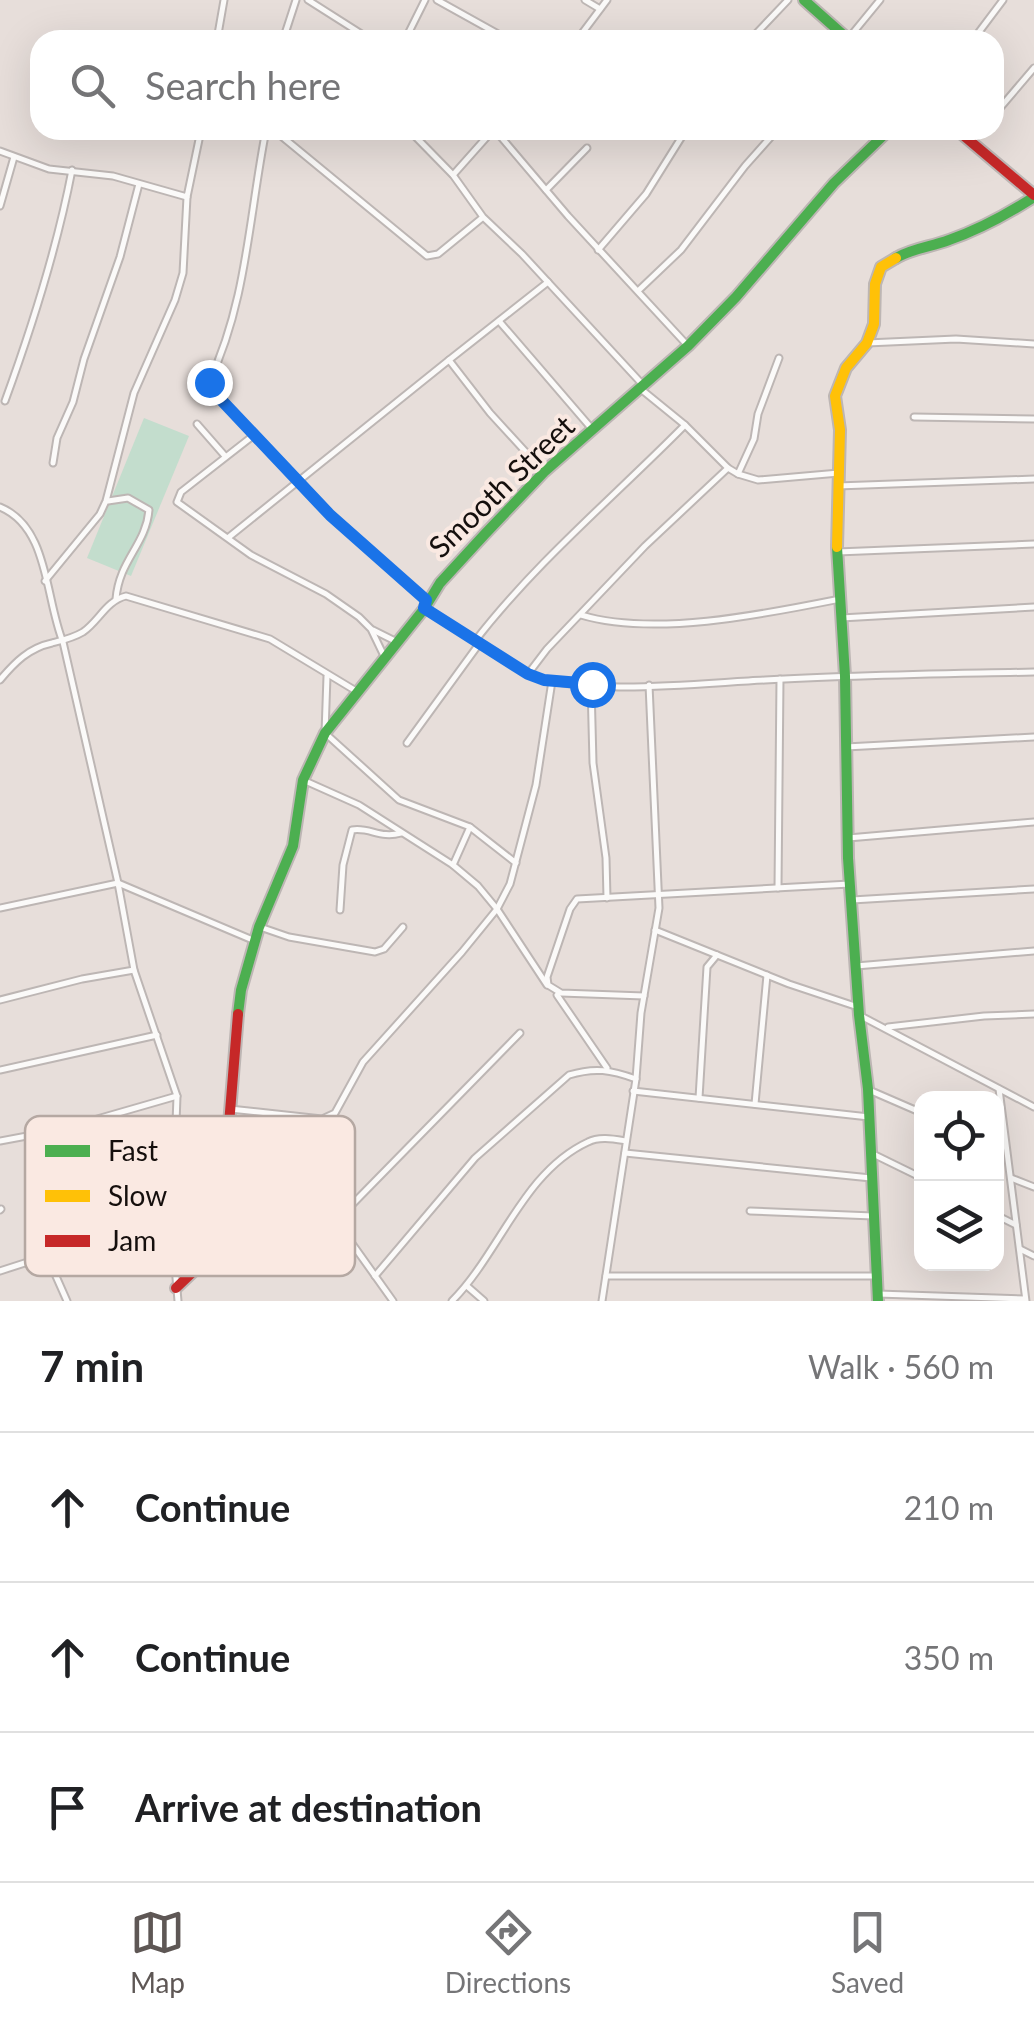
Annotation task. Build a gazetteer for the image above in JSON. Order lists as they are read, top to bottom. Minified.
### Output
{"streets":{"street":["Smooth Street"]},"legend":["Fast","Slow","Jam"],"page":{"search":"Search here","heading":["7 min","Walk · 560 m"],"list":[["Continue","210 m"],["Continue","350 m"],"Arrive at destination"],"nav":["Map","Directions","Saved"]}}
